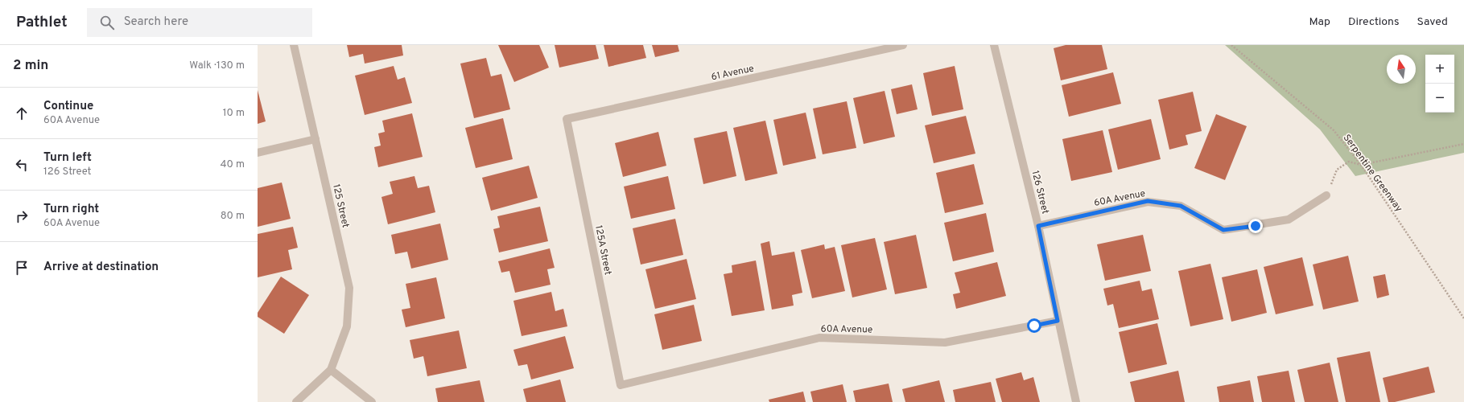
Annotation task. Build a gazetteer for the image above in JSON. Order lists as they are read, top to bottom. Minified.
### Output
{"streets":{"street":["61 Avenue","126 Street","60A Avenue","125 Street","125A Street"],"path":["Serpentine Greenway"]},"crossings":[["61 Avenue","125A Street"],["126 Street","60A Avenue"],["60A Avenue","125A Street"]],"north":"top","page":{"header":"Pathlet","search":"Search here","nav":["Map","Directions","Saved"],"heading":["2 min","Walk · 130 m"],"map_buttons":["+","−"],"list":[["Continue","60A Avenue","10 m"],["Turn left","126 Street","40 m"],["Turn right","60A Avenue","80 m"],"Arrive at destination"]}}
